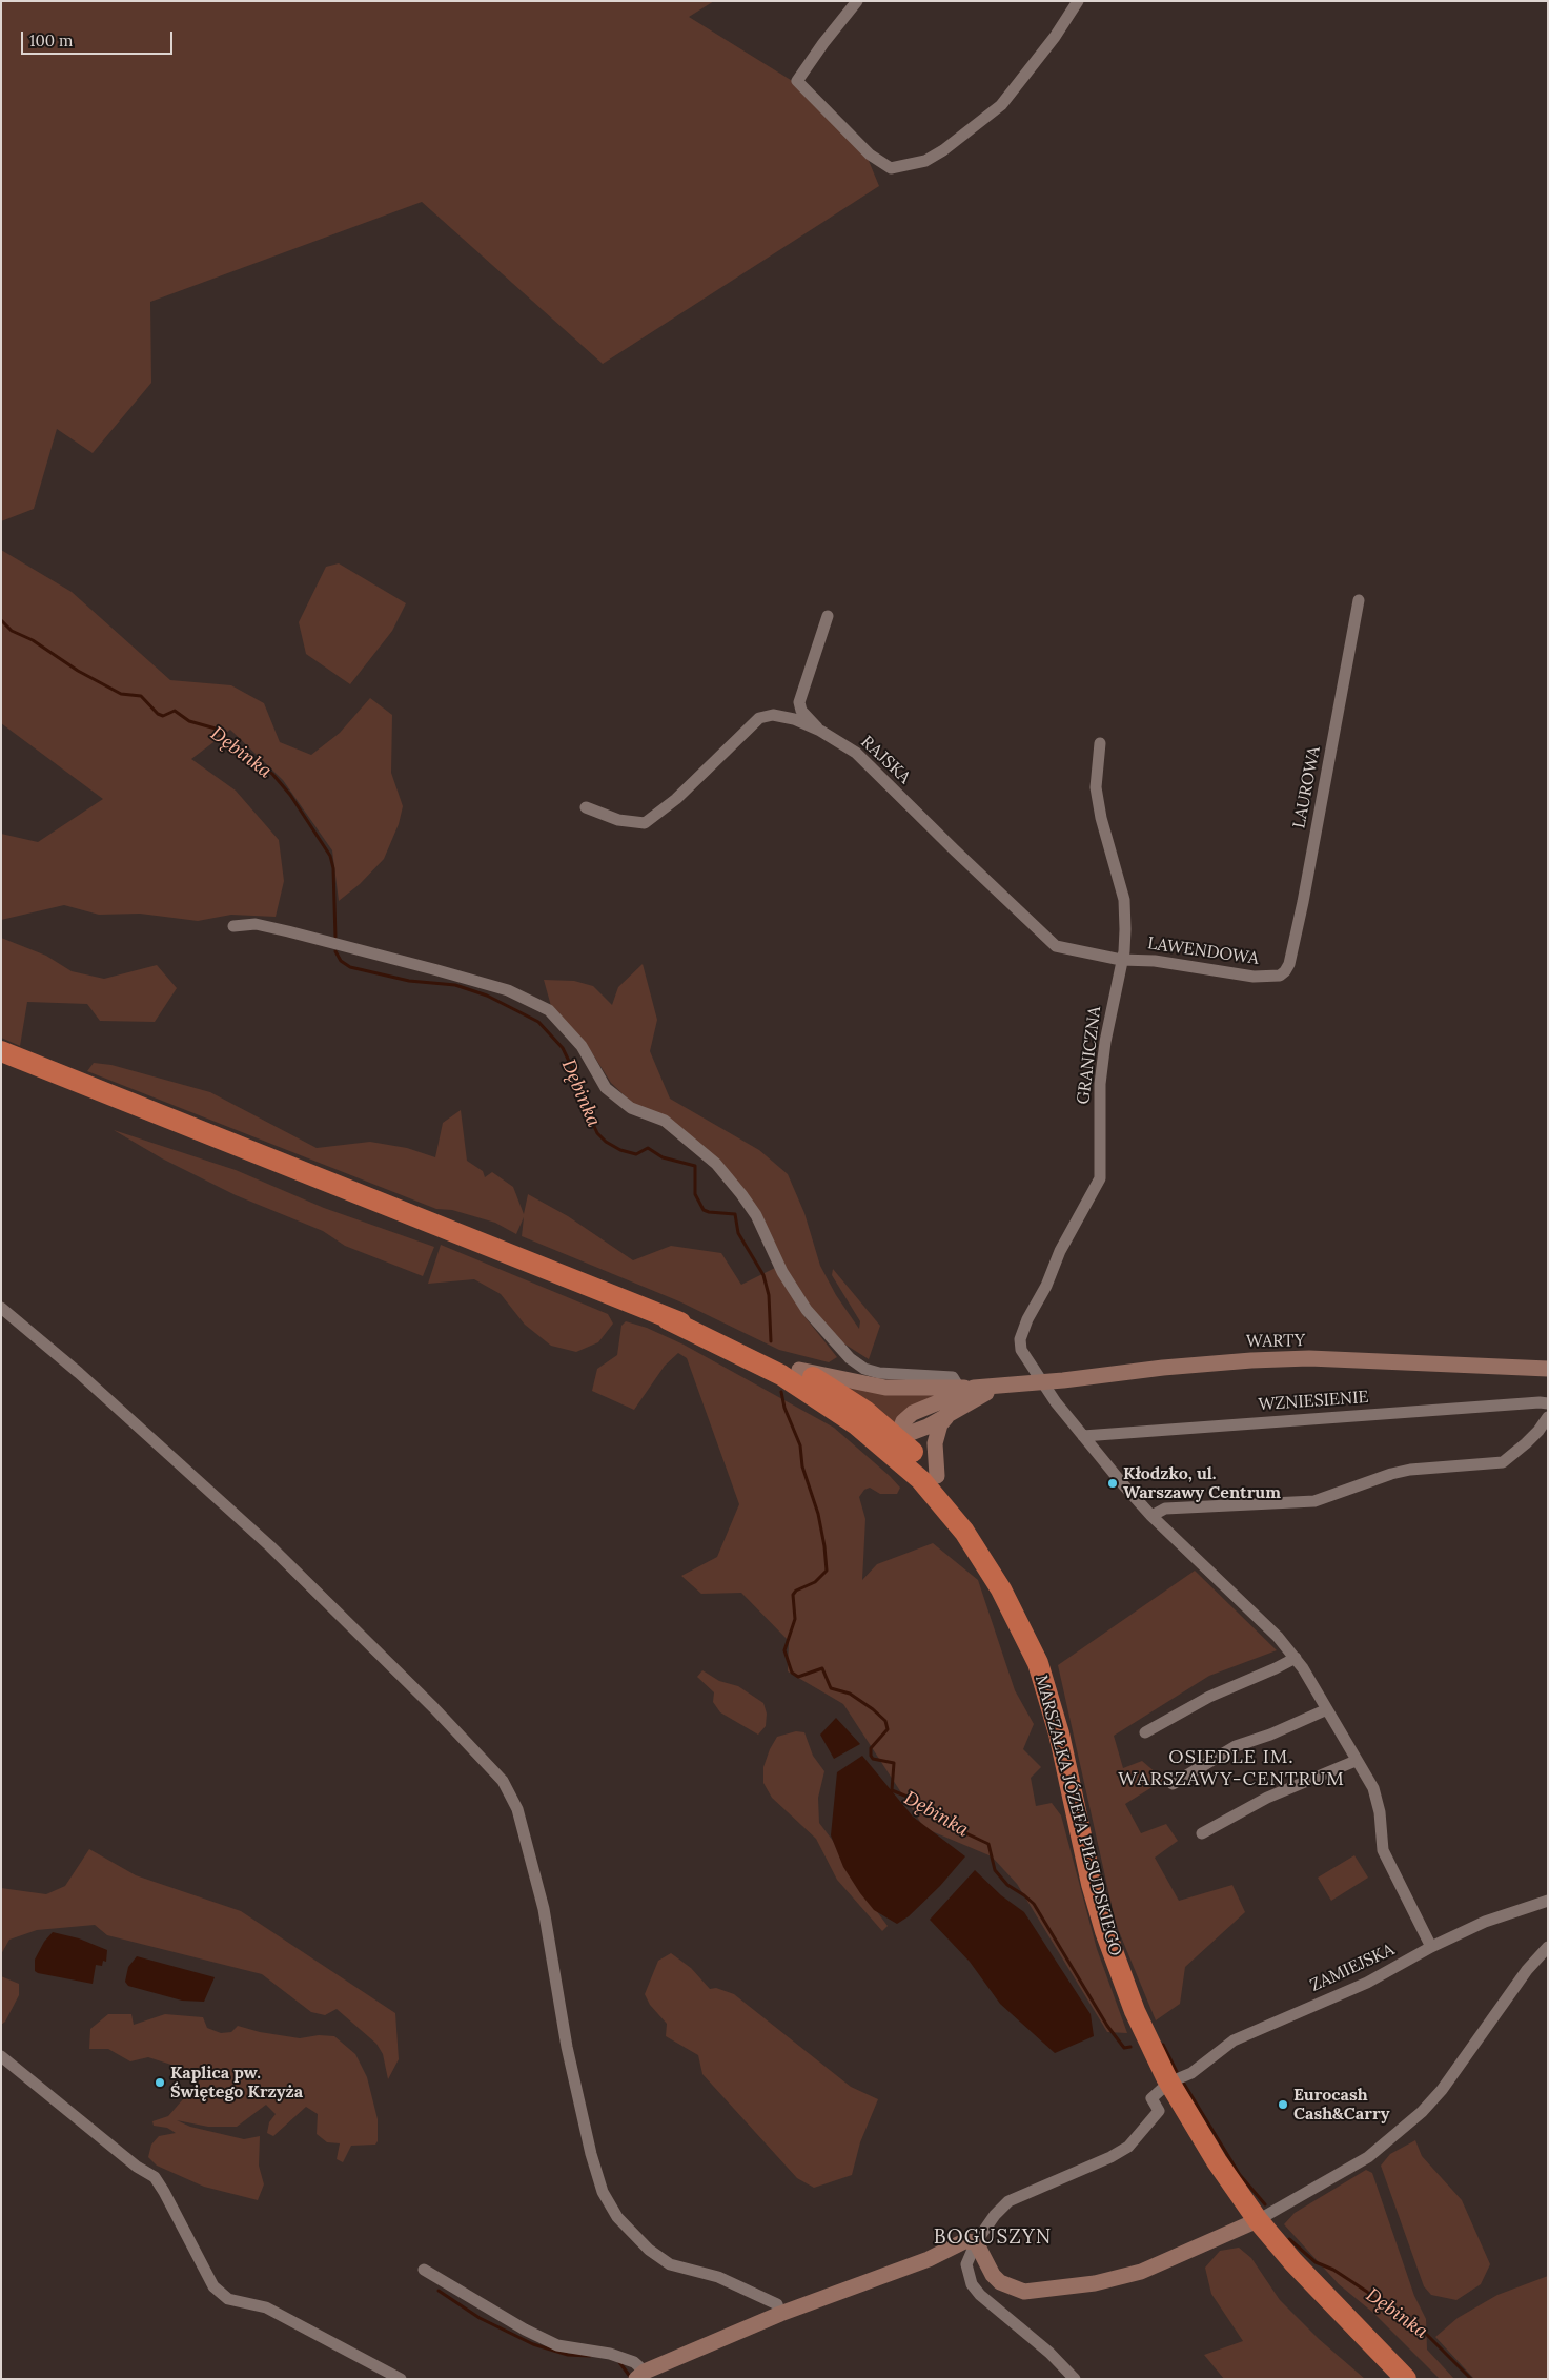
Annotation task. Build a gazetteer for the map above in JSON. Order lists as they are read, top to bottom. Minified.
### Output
{"streets":{"highway":["MARSZAŁKA JÓZEFA PIŁSUDSKIEGO"],"main road":["WARTY"],"street":["RAJSKA","LAUROWA","LAWENDOWA","GRANICZNA","WZNIESIENIE","ZAMIEJSKA"]},"crossings":[["RAJSKA","LAWENDOWA"],["RAJSKA","GRANICZNA"],["LAUROWA","LAWENDOWA"],["LAWENDOWA","GRANICZNA"],["GRANICZNA","WARTY"],["GRANICZNA","WZNIESIENIE"],["GRANICZNA","ZAMIEJSKA"]],"districts":["OSIEDLE IM. WARSZAWY-CENTRUM","BOGUSZYN"],"water":["Dębinka"],"places":["Kłodzko, ul. Warszawy Centrum","Kaplica pw. Świętego Krzyża","Eurocash Cash&Carry"],"scale_bar":"100 m"}
